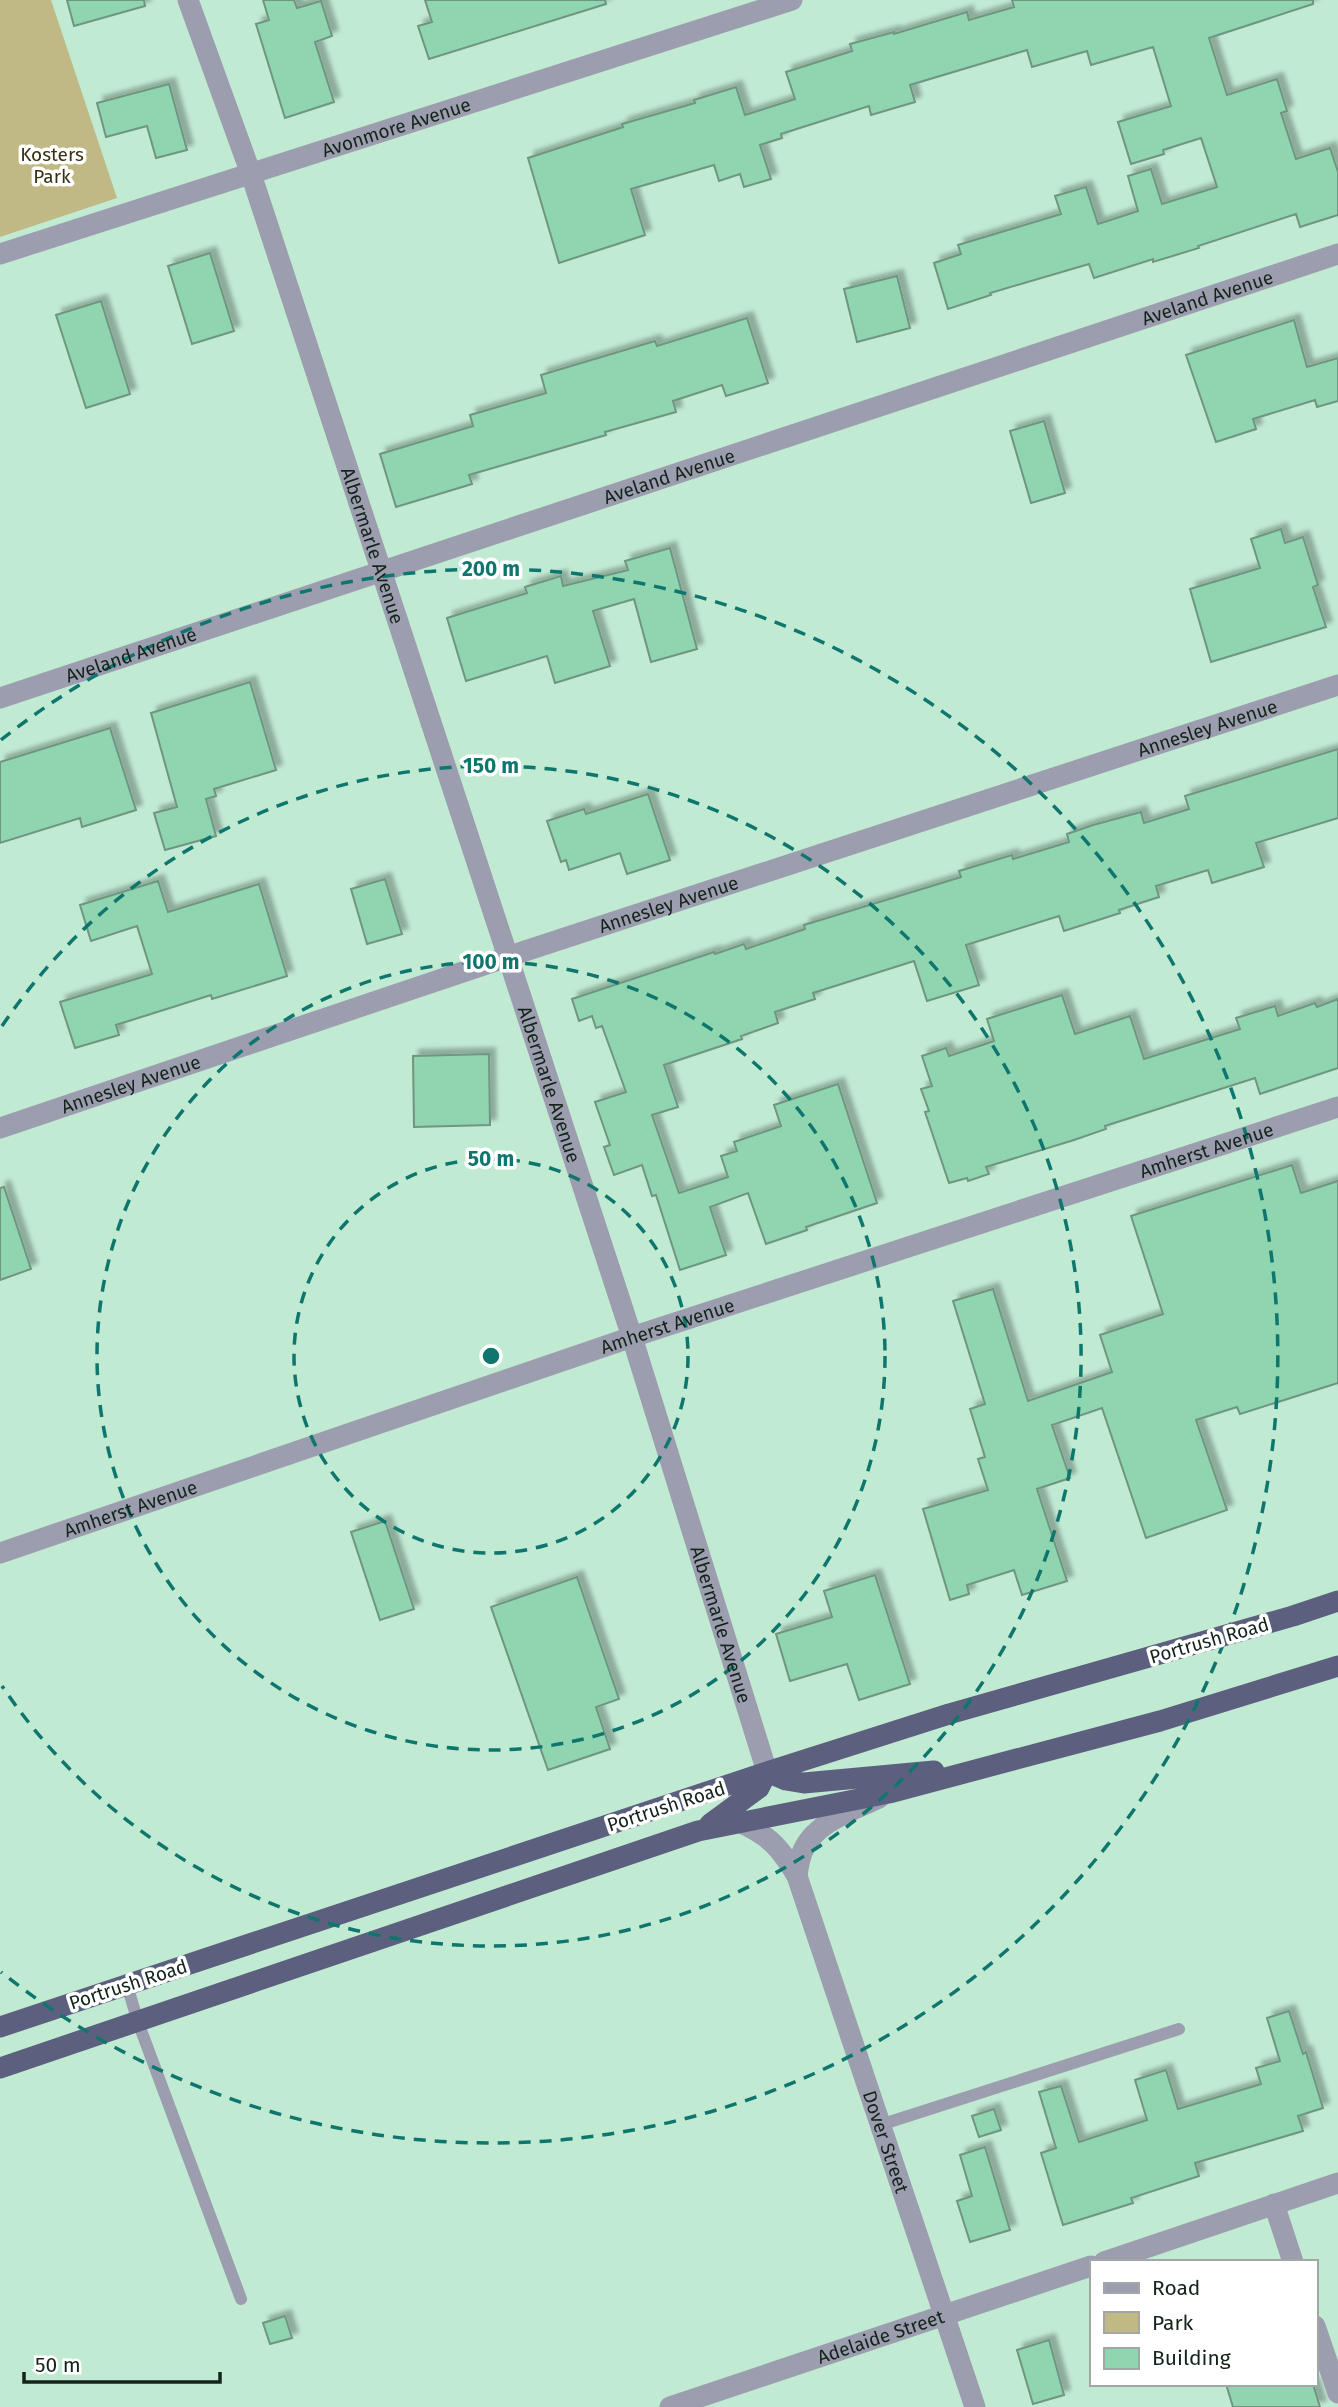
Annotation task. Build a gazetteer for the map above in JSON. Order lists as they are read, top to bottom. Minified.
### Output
{"streets":{"highway":["Portrush Road"],"street":["Avonmore Avenue","Aveland Avenue","Albermarle Avenue","Annesley Avenue","Amherst Avenue","Dover Street","Adelaide Street"]},"crossings":[["Avonmore Avenue","Albermarle Avenue"],["Aveland Avenue","Albermarle Avenue"],["Albermarle Avenue","Annesley Avenue"],["Albermarle Avenue","Amherst Avenue"],["Albermarle Avenue","Portrush Road"],["Portrush Road","Dover Street"],["Dover Street","Adelaide Street"]],"parks":["Kosters Park"],"legend":["Road","Park","Building"],"scale_bar":"50 m","rings":["200 m","150 m","100 m","50 m"]}
